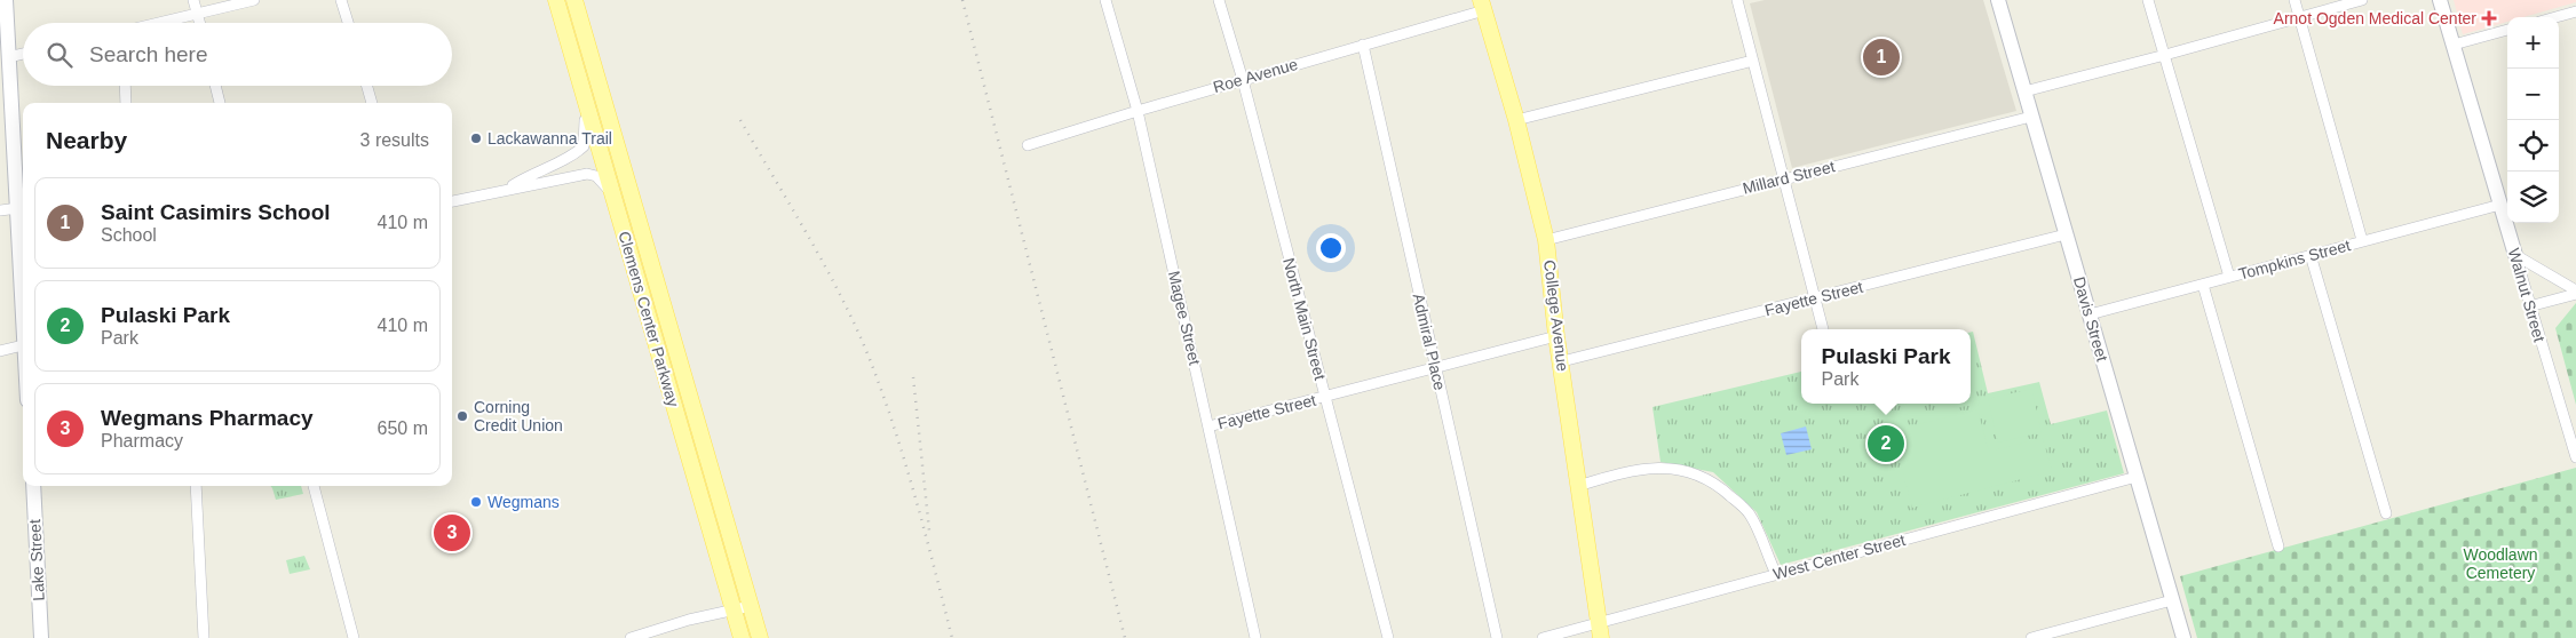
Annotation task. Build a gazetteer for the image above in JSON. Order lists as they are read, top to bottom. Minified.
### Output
{"streets":{"main road":["College Avenue","Clemens Center Parkway"],"street":["Roe Avenue","Millard Street","Tompkins Street","Walnut Street","Fayette Street","Magee Street","North Main Street","Davis Street","Admiral Place","West Center Street","Lake Street"]},"crossings":[["Roe Avenue","College Avenue"],["Roe Avenue","Magee Street"],["Roe Avenue","North Main Street"],["Roe Avenue","Admiral Place"],["Millard Street","College Avenue"],["Millard Street","Davis Street"],["Tompkins Street","Walnut Street"],["Tompkins Street","Davis Street"],["Fayette Street","College Avenue"],["Fayette Street","Magee Street"],["Fayette Street","North Main Street"],["Fayette Street","Davis Street"],["Fayette Street","Admiral Place"],["College Avenue","West Center Street"],["Davis Street","West Center Street"]],"parks":["Woodlawn Cemetery"],"places":{"health":["Arnot Ogden Medical Center"],"other":["Lackawanna Trail","Corning Credit Union","Wegmans"]},"page":{"map_buttons":["+","−"],"search":"Search here","pins":["1","2","3"],"heading":["Nearby","3 results"],"list":[{"mark":"1","name":"Saint Casimirs School","note":"School","value":"410 m"},{"mark":"2","name":"Pulaski Park","note":"Park","value":"410 m"},{"mark":"3","name":"Wegmans Pharmacy","note":"Pharmacy","value":"650 m"}],"popup":["Pulaski Park","Park"]}}
